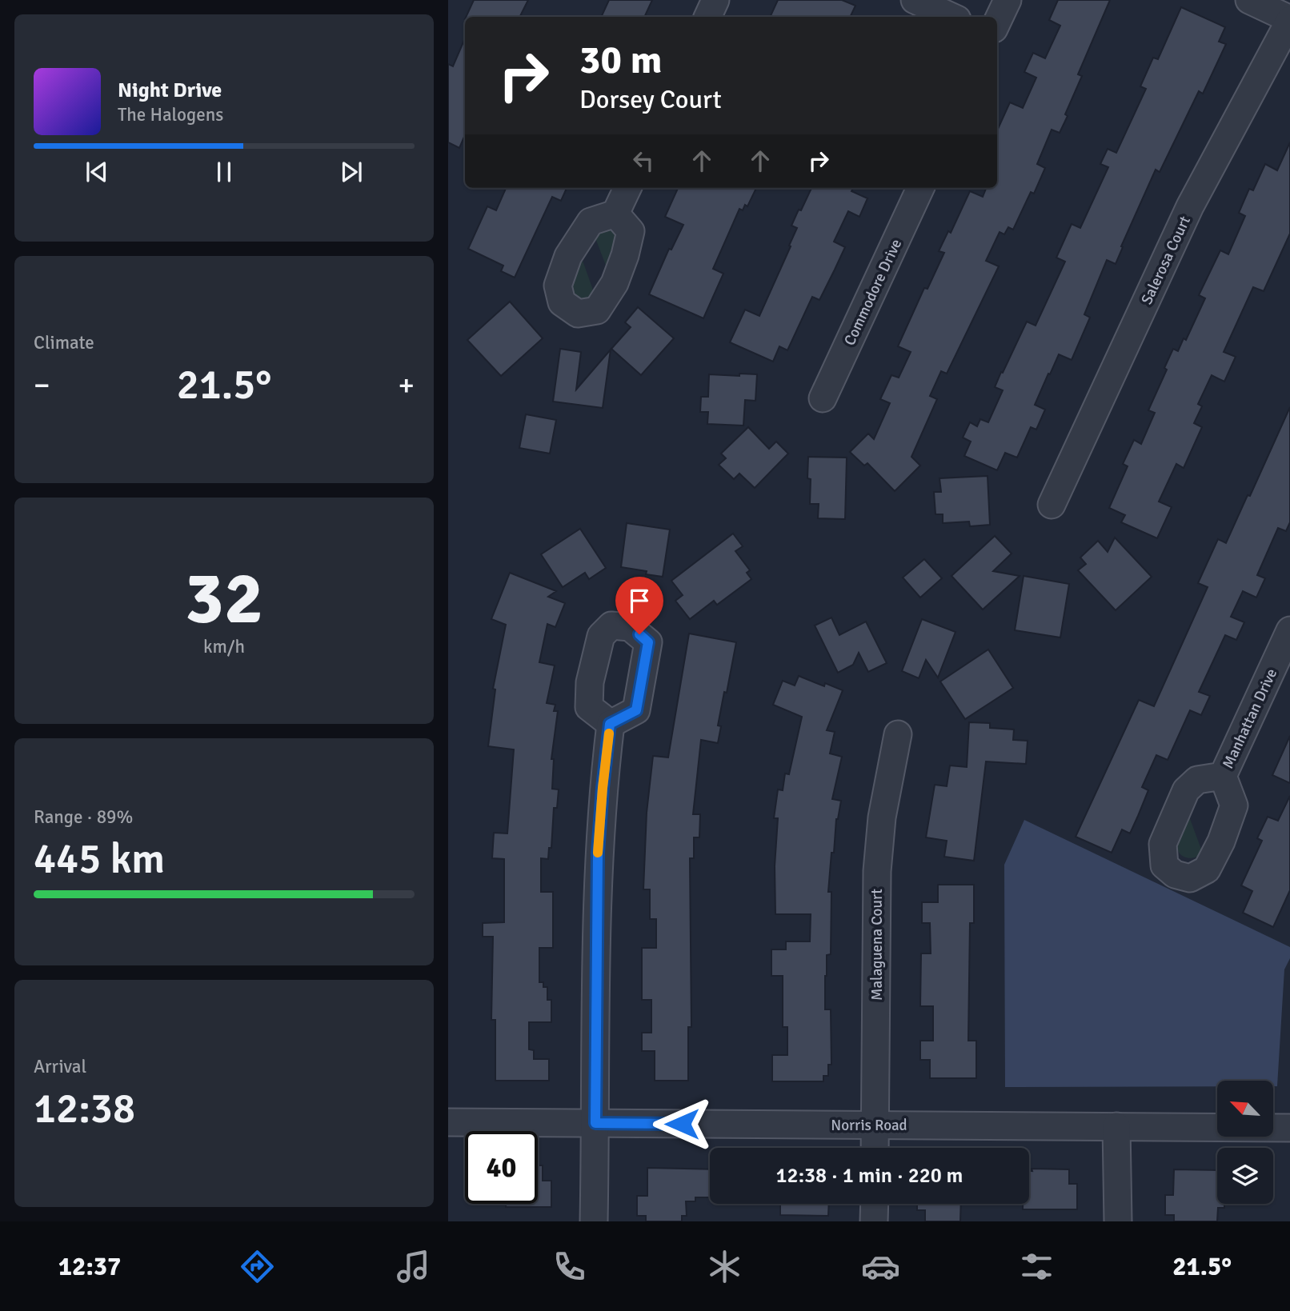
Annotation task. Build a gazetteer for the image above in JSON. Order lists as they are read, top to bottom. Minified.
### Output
{"streets":{"street":["Salerosa Court","Commodore Drive","Manhattan Drive","Malaguena Court","Norris Road"]},"crossings":[["Malaguena Court","Norris Road"]],"north":"top left","page":{"turn":["30 m","Dorsey Court"],"song":["Night Drive","The Halogens"],"tile":["Climate",["32","km/h"],["Range · 89%","445 km"],["Arrival","12:38"]],"heat":["−","21.5°","+"],"limit":"40","trip":"12:38 · 1 min · 220 m","tabs":["12:37","21.5°"]}}
